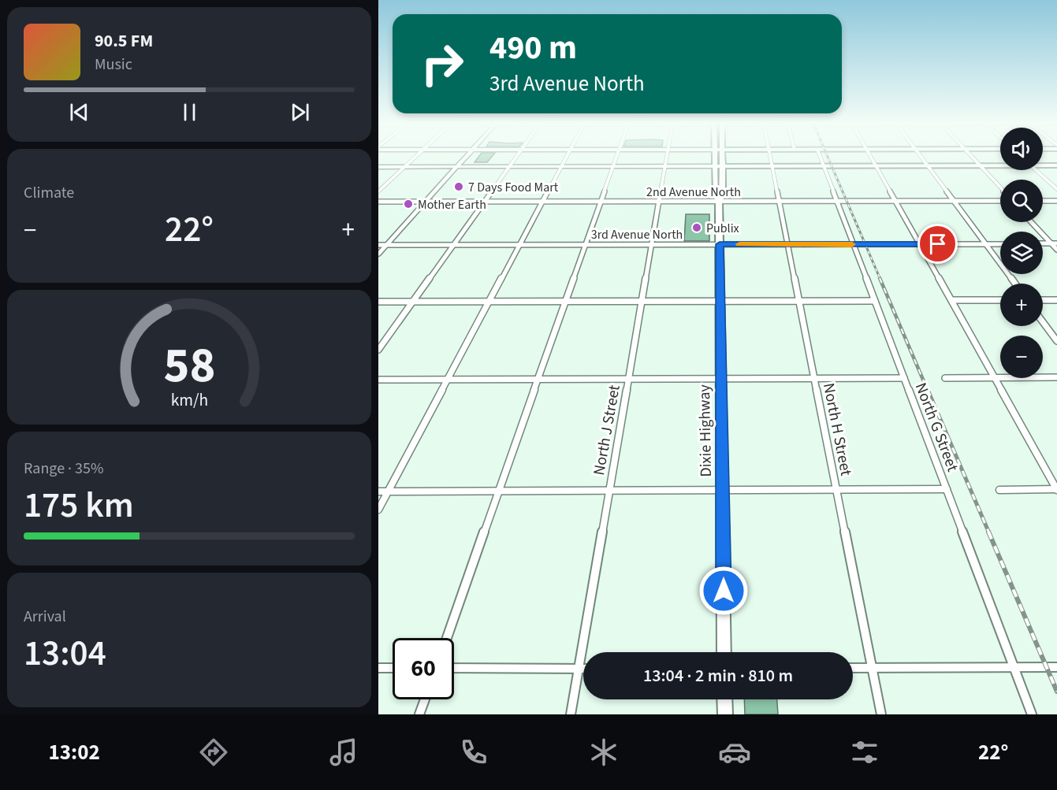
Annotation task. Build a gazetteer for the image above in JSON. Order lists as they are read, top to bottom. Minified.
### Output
{"streets":{"main road":["Dixie Highway"],"street":["2nd Avenue North","3rd Avenue North","North G Street","North H Street","North J Street"]},"crossings":[["2nd Avenue North","North G Street"],["2nd Avenue North","North H Street"],["2nd Avenue North","North J Street"],["2nd Avenue North","Dixie Highway"],["3rd Avenue North","North G Street"],["3rd Avenue North","North H Street"],["3rd Avenue North","North J Street"],["3rd Avenue North","Dixie Highway"]],"places":["7 Days Food Mart","Mother Earth","Publix"],"page":{"turn":["490 m","3rd Avenue North"],"song":["90.5 FM","Music"],"map_buttons":["+","−"],"tile":["Climate",["Range · 35%","175 km"],["Arrival","13:04"]],"heat":["−","22°","+"],"limit":"60","trip":"13:04 · 2 min · 810 m","tabs":["13:02","22°"],"gauge":["58","km/h"]}}
